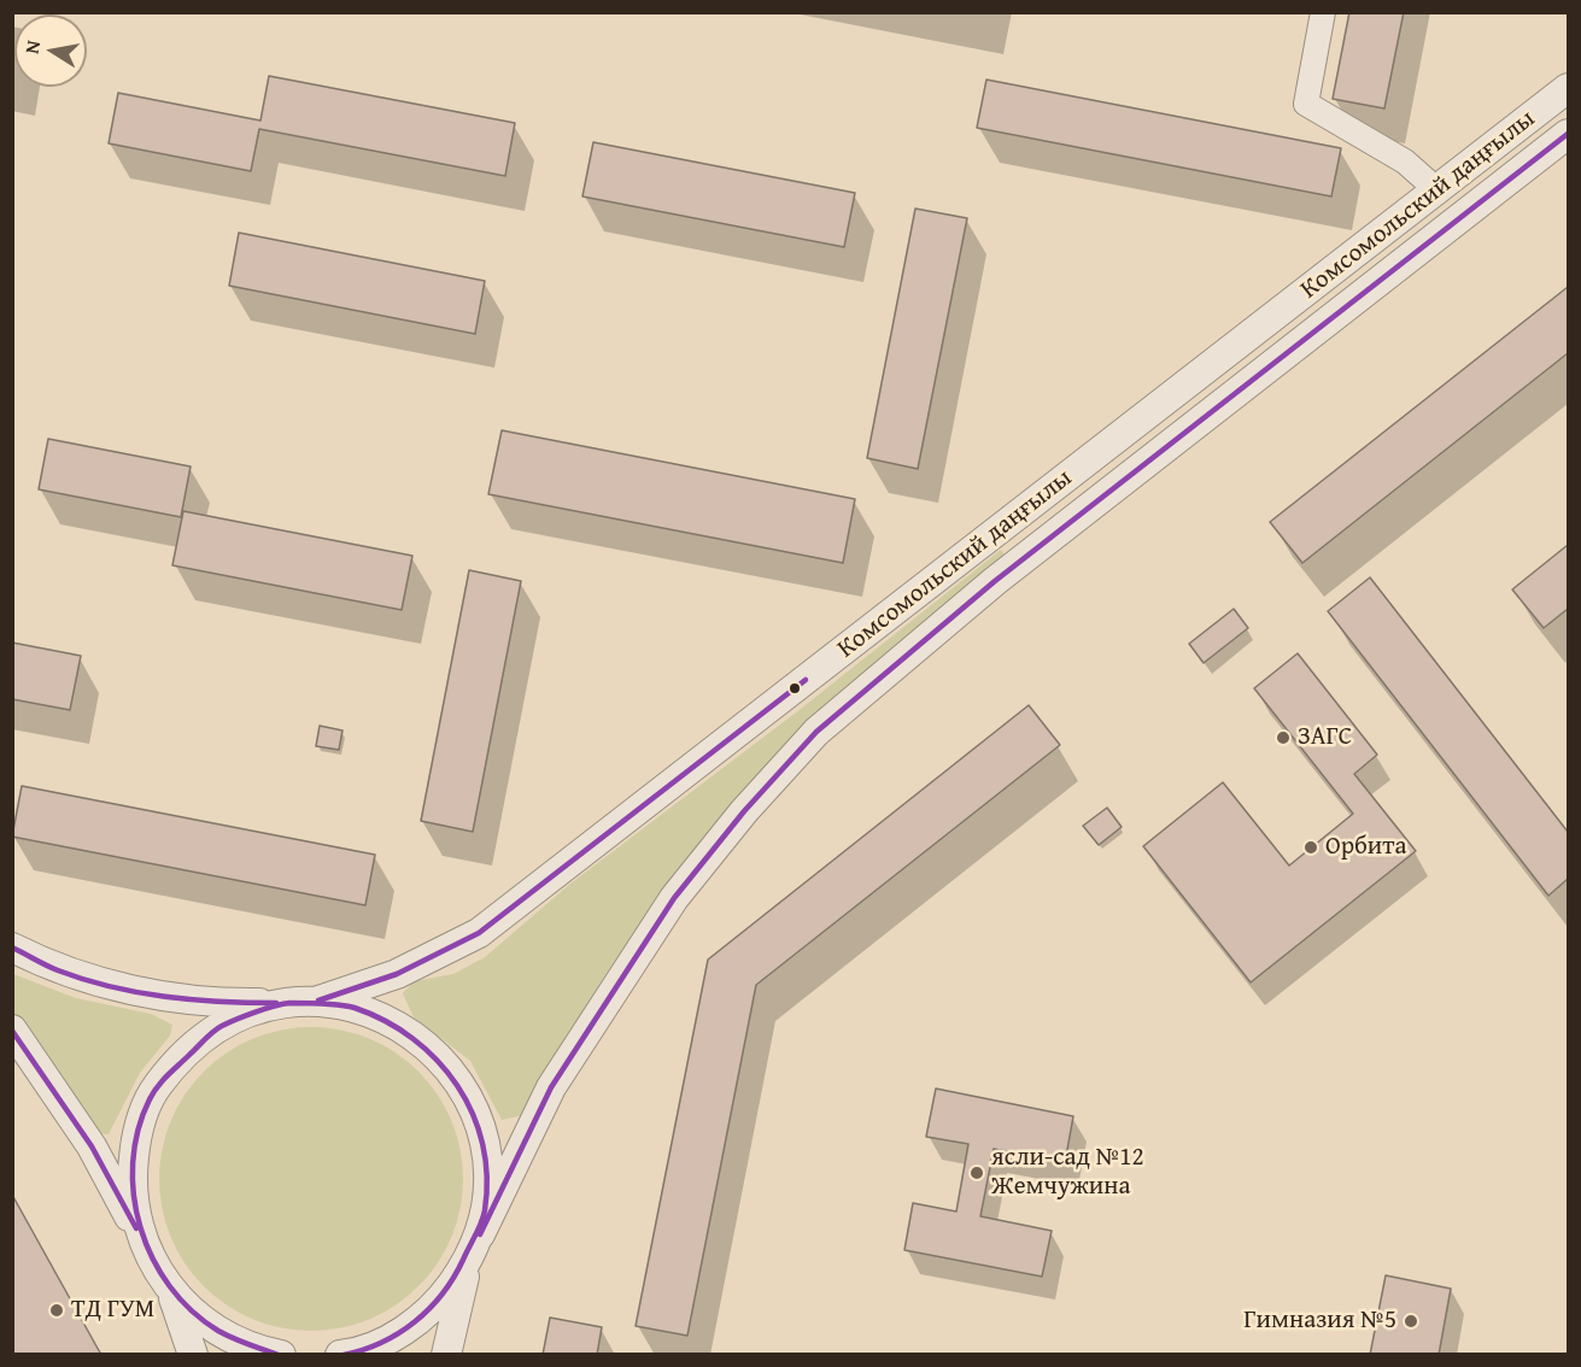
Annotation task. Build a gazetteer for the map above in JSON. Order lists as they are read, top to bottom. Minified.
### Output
{"streets":{"street":["Комсомольский даңғылы"]},"places":["ЗАГС","Орбита","ясли-сад №12 Жемчужина","ТД ГУМ","Гимназия №5"],"north":"left"}
